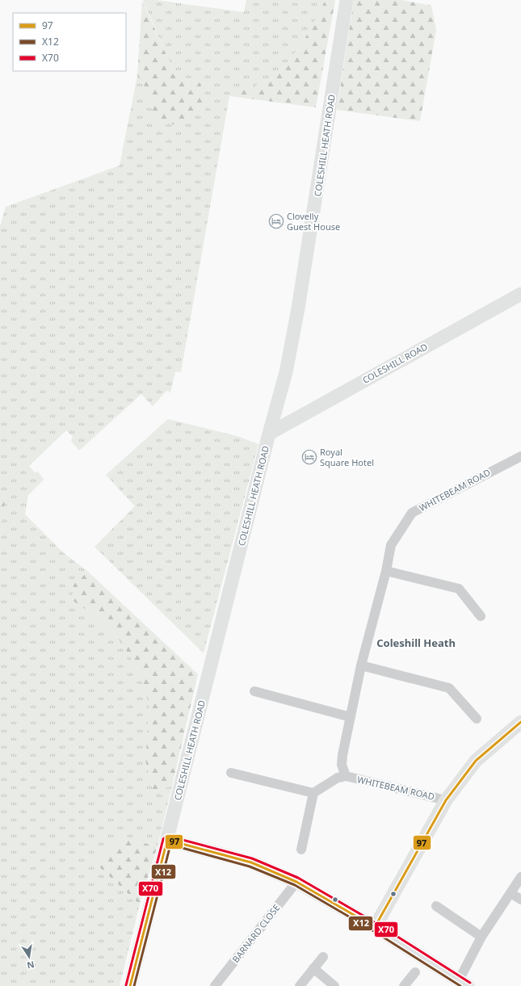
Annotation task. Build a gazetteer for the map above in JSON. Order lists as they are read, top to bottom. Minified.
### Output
{"streets":{"street":["COLESHILL HEATH ROAD","COLESHILL ROAD","WHITEBEAM ROAD","BARNARD CLOSE"]},"crossings":[["COLESHILL HEATH ROAD","COLESHILL ROAD"]],"districts":["Coleshill Heath"],"places":{"hotel":["Clovelly Guest House","Royal Square Hotel"]},"lines":["transit line 97","transit line X70","transit line X12"],"legend":["97","X12","X70"],"north":"bottom"}
